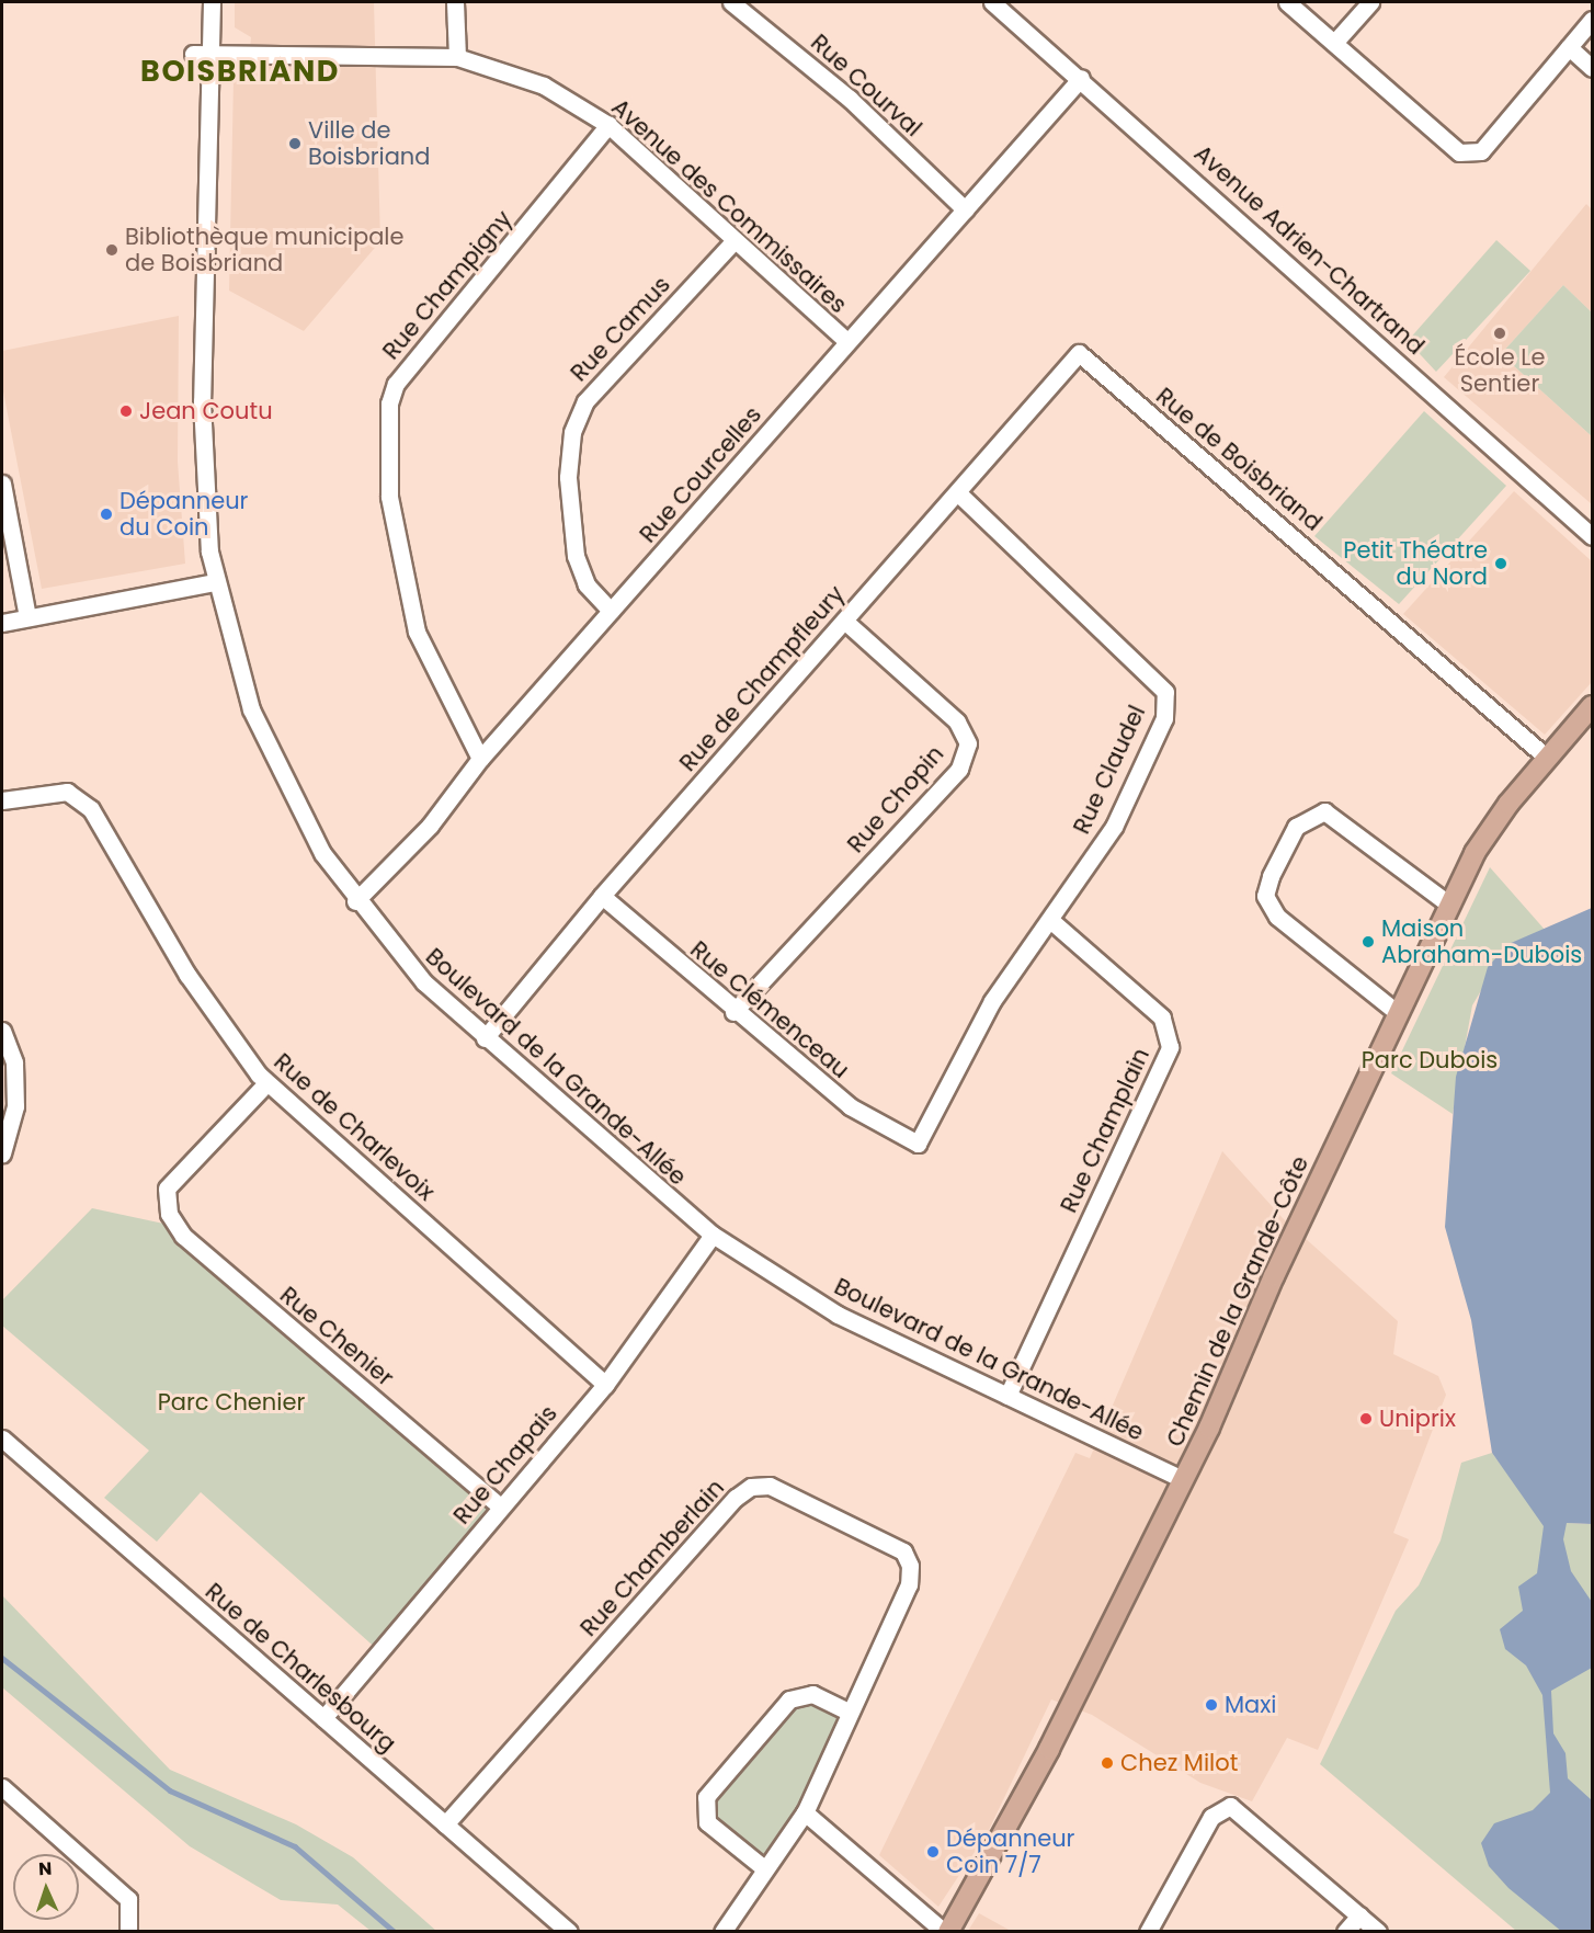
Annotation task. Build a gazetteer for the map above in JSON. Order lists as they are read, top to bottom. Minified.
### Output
{"streets":{"main road":["Chemin de la Grande-Côte"],"street":["Rue Courval","Avenue des Commissaires","Avenue Adrien-Chartrand","Rue Champigny","Rue Camus","Rue de Boisbriand","Rue Courcelles","Rue de Champfleury","Rue Claudel","Rue Chopin","Rue Clémenceau","Boulevard de la Grande-Allée","Rue de Charlevoix","Rue Champlain","Rue Chenier","Rue Chapais","Rue Chamberlain","Rue de Charlesbourg"]},"crossings":[["Rue Courval","Rue Courcelles"],["Avenue des Commissaires","Rue Champigny"],["Avenue des Commissaires","Rue Camus"],["Avenue des Commissaires","Rue Courcelles"],["Avenue des Commissaires","Boulevard de la Grande-Allée"],["Avenue Adrien-Chartrand","Rue Courcelles"],["Rue Champigny","Rue Courcelles"],["Rue Camus","Rue Courcelles"],["Rue de Boisbriand","Rue de Champfleury"],["Rue de Boisbriand","Chemin de la Grande-Côte"],["Rue Courcelles","Boulevard de la Grande-Allée"],["Rue de Champfleury","Rue Claudel"],["Rue de Champfleury","Rue Chopin"],["Rue de Champfleury","Rue Clémenceau"],["Rue de Champfleury","Boulevard de la Grande-Allée"],["Rue Claudel","Rue Clémenceau"],["Rue Claudel","Rue Champlain"],["Rue Chopin","Rue Clémenceau"],["Boulevard de la Grande-Allée","Rue Champlain"],["Boulevard de la Grande-Allée","Chemin de la Grande-Côte"],["Boulevard de la Grande-Allée","Rue Chapais"],["Rue de Charlevoix","Rue Chenier"],["Rue de Charlevoix","Rue Chapais"],["Rue Chenier","Rue Chapais"],["Rue Chapais","Rue de Charlesbourg"],["Rue Chamberlain","Rue de Charlesbourg"]],"districts":["BOISBRIAND"],"parks":["Parc Dubois","Parc Chenier"],"places":["Ville de Boisbriand","Bibliothèque municipale de Boisbriand","École Le Sentier","Jean Coutu","Dépanneur du Coin","Petit Théatre du Nord","Maison Abraham-Dubois","Uniprix","Maxi","Chez Milot","Dépanneur Coin 7/7"],"north":"top"}
